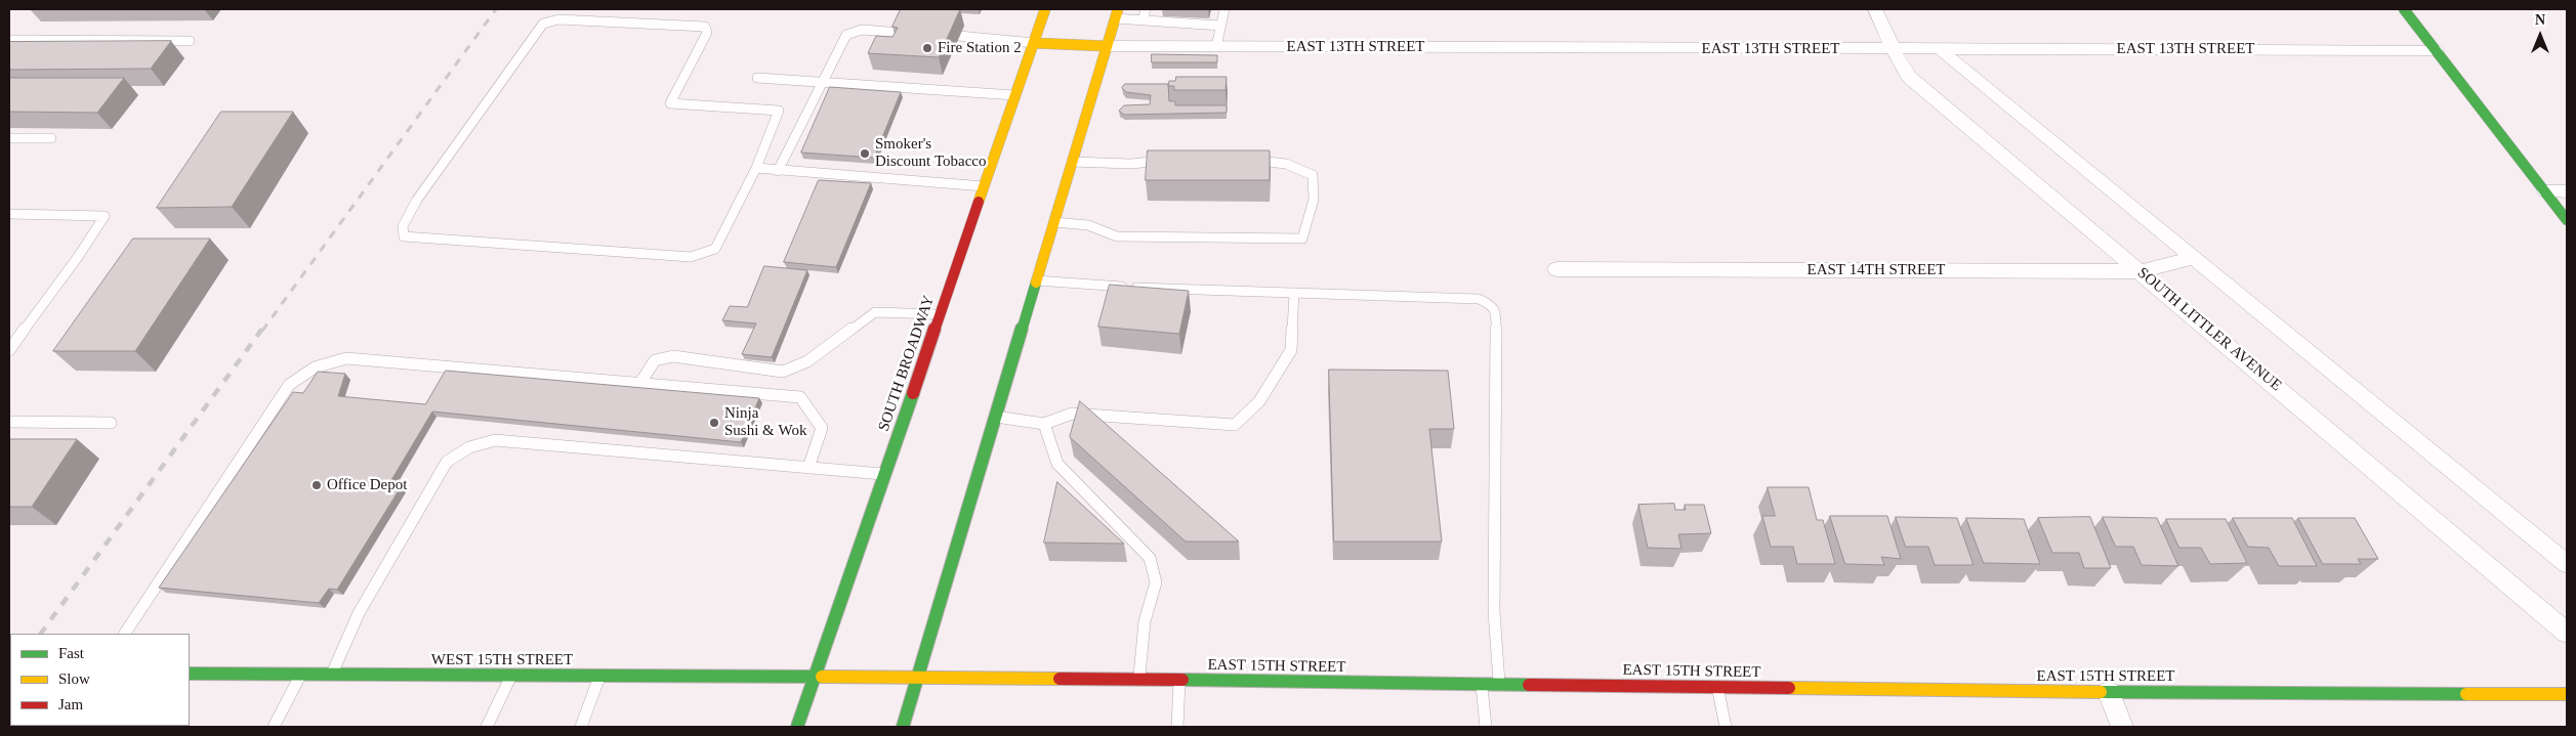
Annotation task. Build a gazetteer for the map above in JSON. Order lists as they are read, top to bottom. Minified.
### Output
{"streets":{"main road":["SOUTH BROADWAY","WEST 15TH STREET","EAST 15TH STREET"],"street":["EAST 13TH STREET","EAST 14TH STREET","SOUTH LITTLER AVENUE"]},"crossings":[["EAST 13TH STREET","SOUTH LITTLER AVENUE"],["EAST 14TH STREET","SOUTH LITTLER AVENUE"],["SOUTH BROADWAY","WEST 15TH STREET"],["SOUTH BROADWAY","EAST 15TH STREET"],["WEST 15TH STREET","EAST 15TH STREET"]],"places":["Fire Station 2","Smoker's Discount Tobacco","Ninja Sushi & Wok","Office Depot"],"legend":["Fast","Slow","Jam"],"north":"top"}
